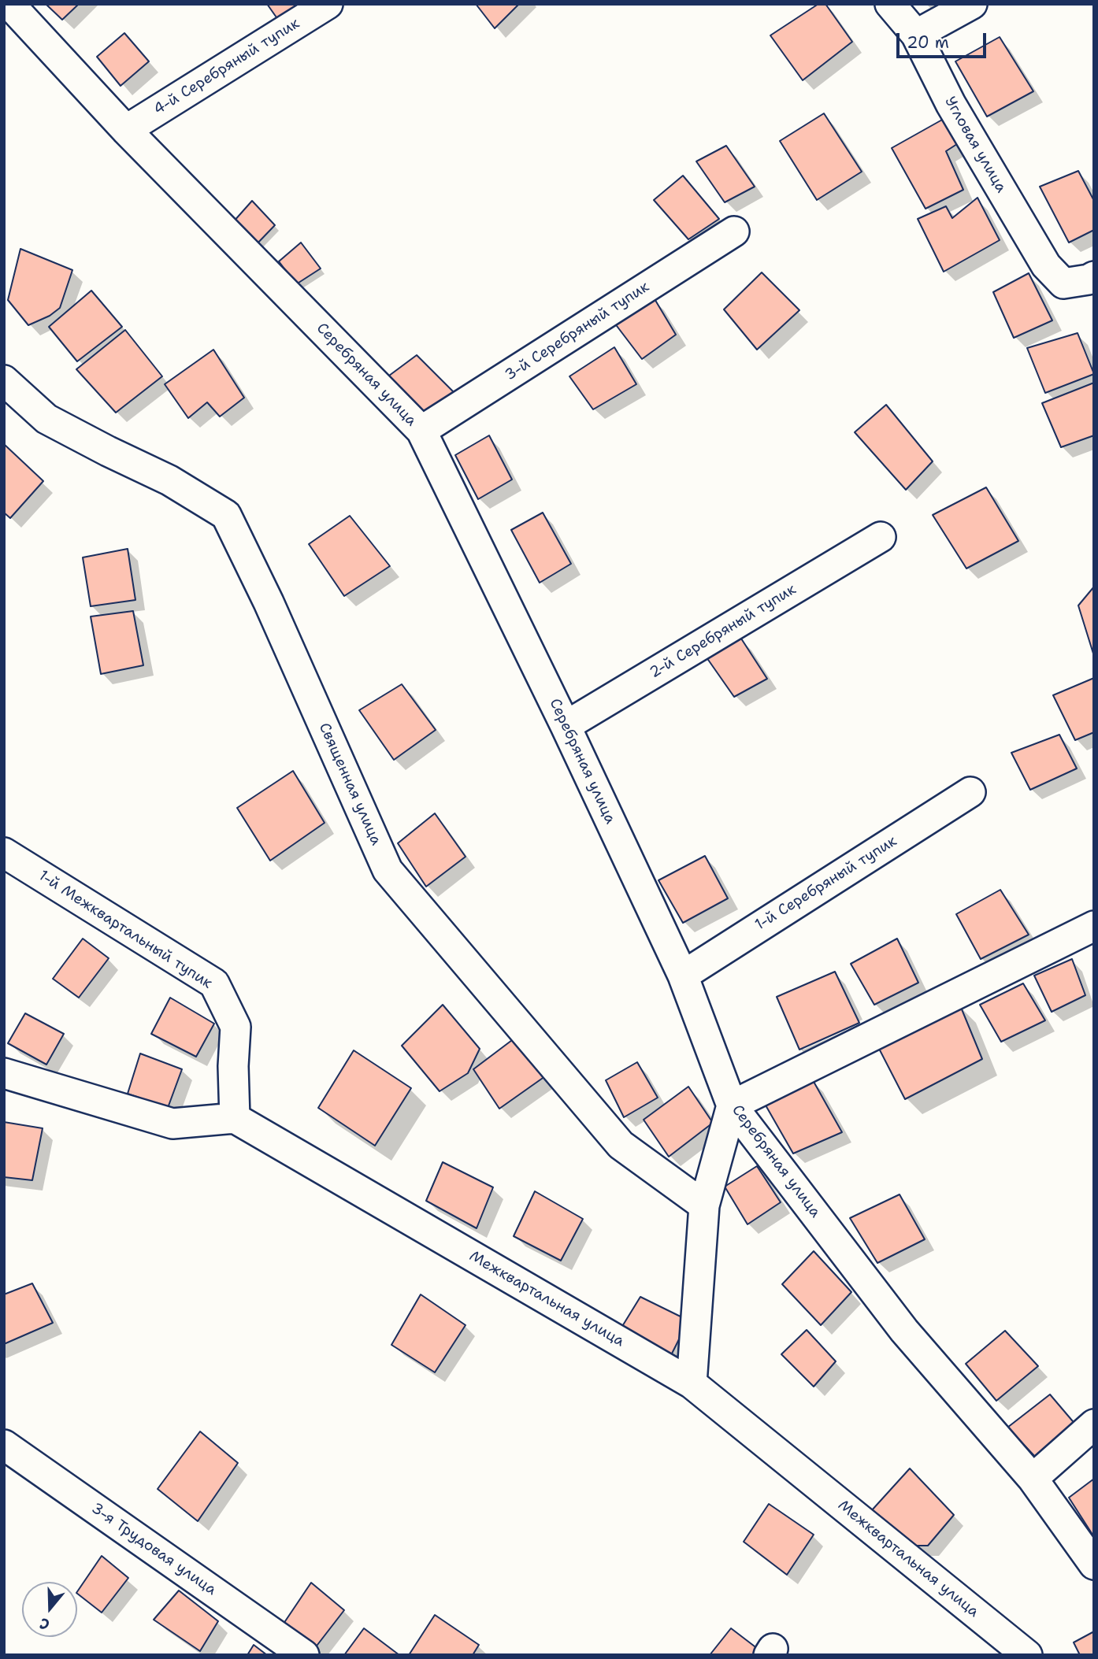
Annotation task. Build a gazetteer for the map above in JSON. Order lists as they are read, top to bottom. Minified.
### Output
{"streets":{"street":["4-й Серебряный тупик","Угловая улица","3-й Серебряный тупик","Серебряная улица","2-й Серебряный тупик","Священная улица","1-й Серебряный тупик","1-й Межквартальный тупик","Межквартальная улица","3-я Трудовая улица"]},"crossings":[["4-й Серебряный тупик","Серебряная улица"],["3-й Серебряный тупик","Серебряная улица"],["Серебряная улица","2-й Серебряный тупик"],["Серебряная улица","1-й Серебряный тупик"],["1-й Межквартальный тупик","Межквартальная улица"]],"scale_bar":"20 m","north":"bottom"}
